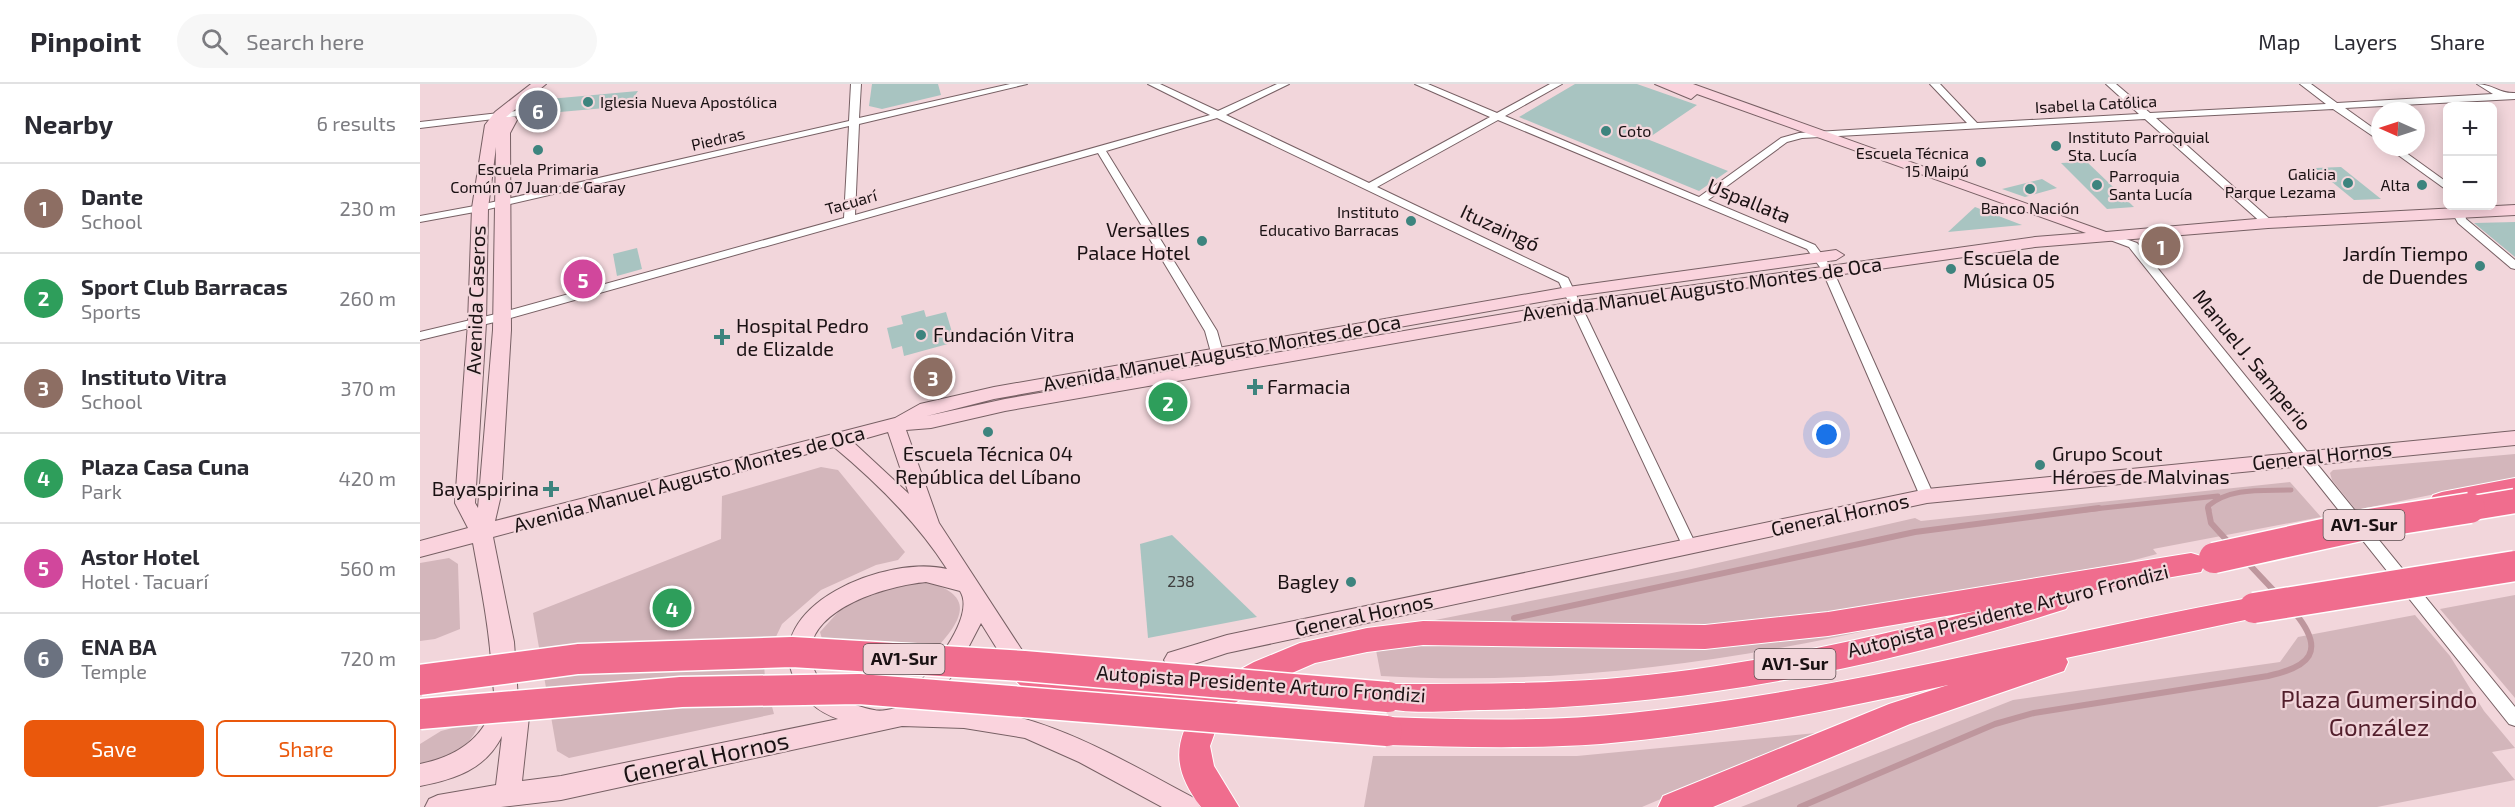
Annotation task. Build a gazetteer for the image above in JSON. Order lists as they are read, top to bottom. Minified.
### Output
{"streets":{"highway":["AV1-Sur","Autopista Presidente Arturo Frondizi"],"main road":["Avenida Manuel Augusto Montes de Oca","Avenida Caseros","General Hornos"],"street":["Isabel la Católica","Piedras","Uspallata","Tacuarí","Ituzaingó","Manuel J. Samperio"]},"crossings":[["Isabel la Católica","Uspallata"],["Piedras","Avenida Caseros"],["Uspallata","Avenida Manuel Augusto Montes de Oca"],["Tacuarí","Ituzaingó"],["Tacuarí","Avenida Caseros"],["Ituzaingó","Avenida Manuel Augusto Montes de Oca"],["Ituzaingó","General Hornos"],["Avenida Manuel Augusto Montes de Oca","Avenida Caseros"],["Avenida Manuel Augusto Montes de Oca","Manuel J. Samperio"],["Avenida Caseros","General Hornos"],["Manuel J. Samperio","General Hornos"]],"parks":["Plaza Gumersindo González"],"places":{"other":["Iglesia Nueva Apostólica","Coto","Instituto Parroquial Sta. Lucía","Escuela Primaria Común 07 Juan de Garay","Escuela Técnica 15 Maipú","Galicia Parque Lezama","Parroquia Santa Lucía","Alta","Banco Nación","Instituto Educativo Barracas","Versalles Palace Hotel","Jardín Tiempo de Duendes","Escuela de Música 05","Fundación Vitra","Escuela Técnica 04 República del Líbano","Grupo Scout Héroes de Malvinas","Bagley"],"health":["Hospital Pedro de Elizalde","Farmacia","Bayaspirina"]},"house_numbers":["238"],"north":"left","page":{"header":"Pinpoint","search":"Search here","nav":["Map","Layers","Share"],"heading":["Nearby","6 results"],"pins":["6","1","5","3","2","4"],"map_buttons":["+","−"],"list":[{"mark":"1","name":"Dante","note":"School","value":"230 m"},{"mark":"2","name":"Sport Club Barracas","note":"Sports","value":"260 m"},{"mark":"3","name":"Instituto Vitra","note":"School","value":"370 m"},{"mark":"4","name":"Plaza Casa Cuna","note":"Park","value":"420 m"},{"mark":"5","name":"Astor Hotel","note":"Hotel · Tacuarí","value":"560 m"},{"mark":"6","name":"ENA BA","note":"Temple","value":"720 m"}],"buttons":["Save","Share"]}}
